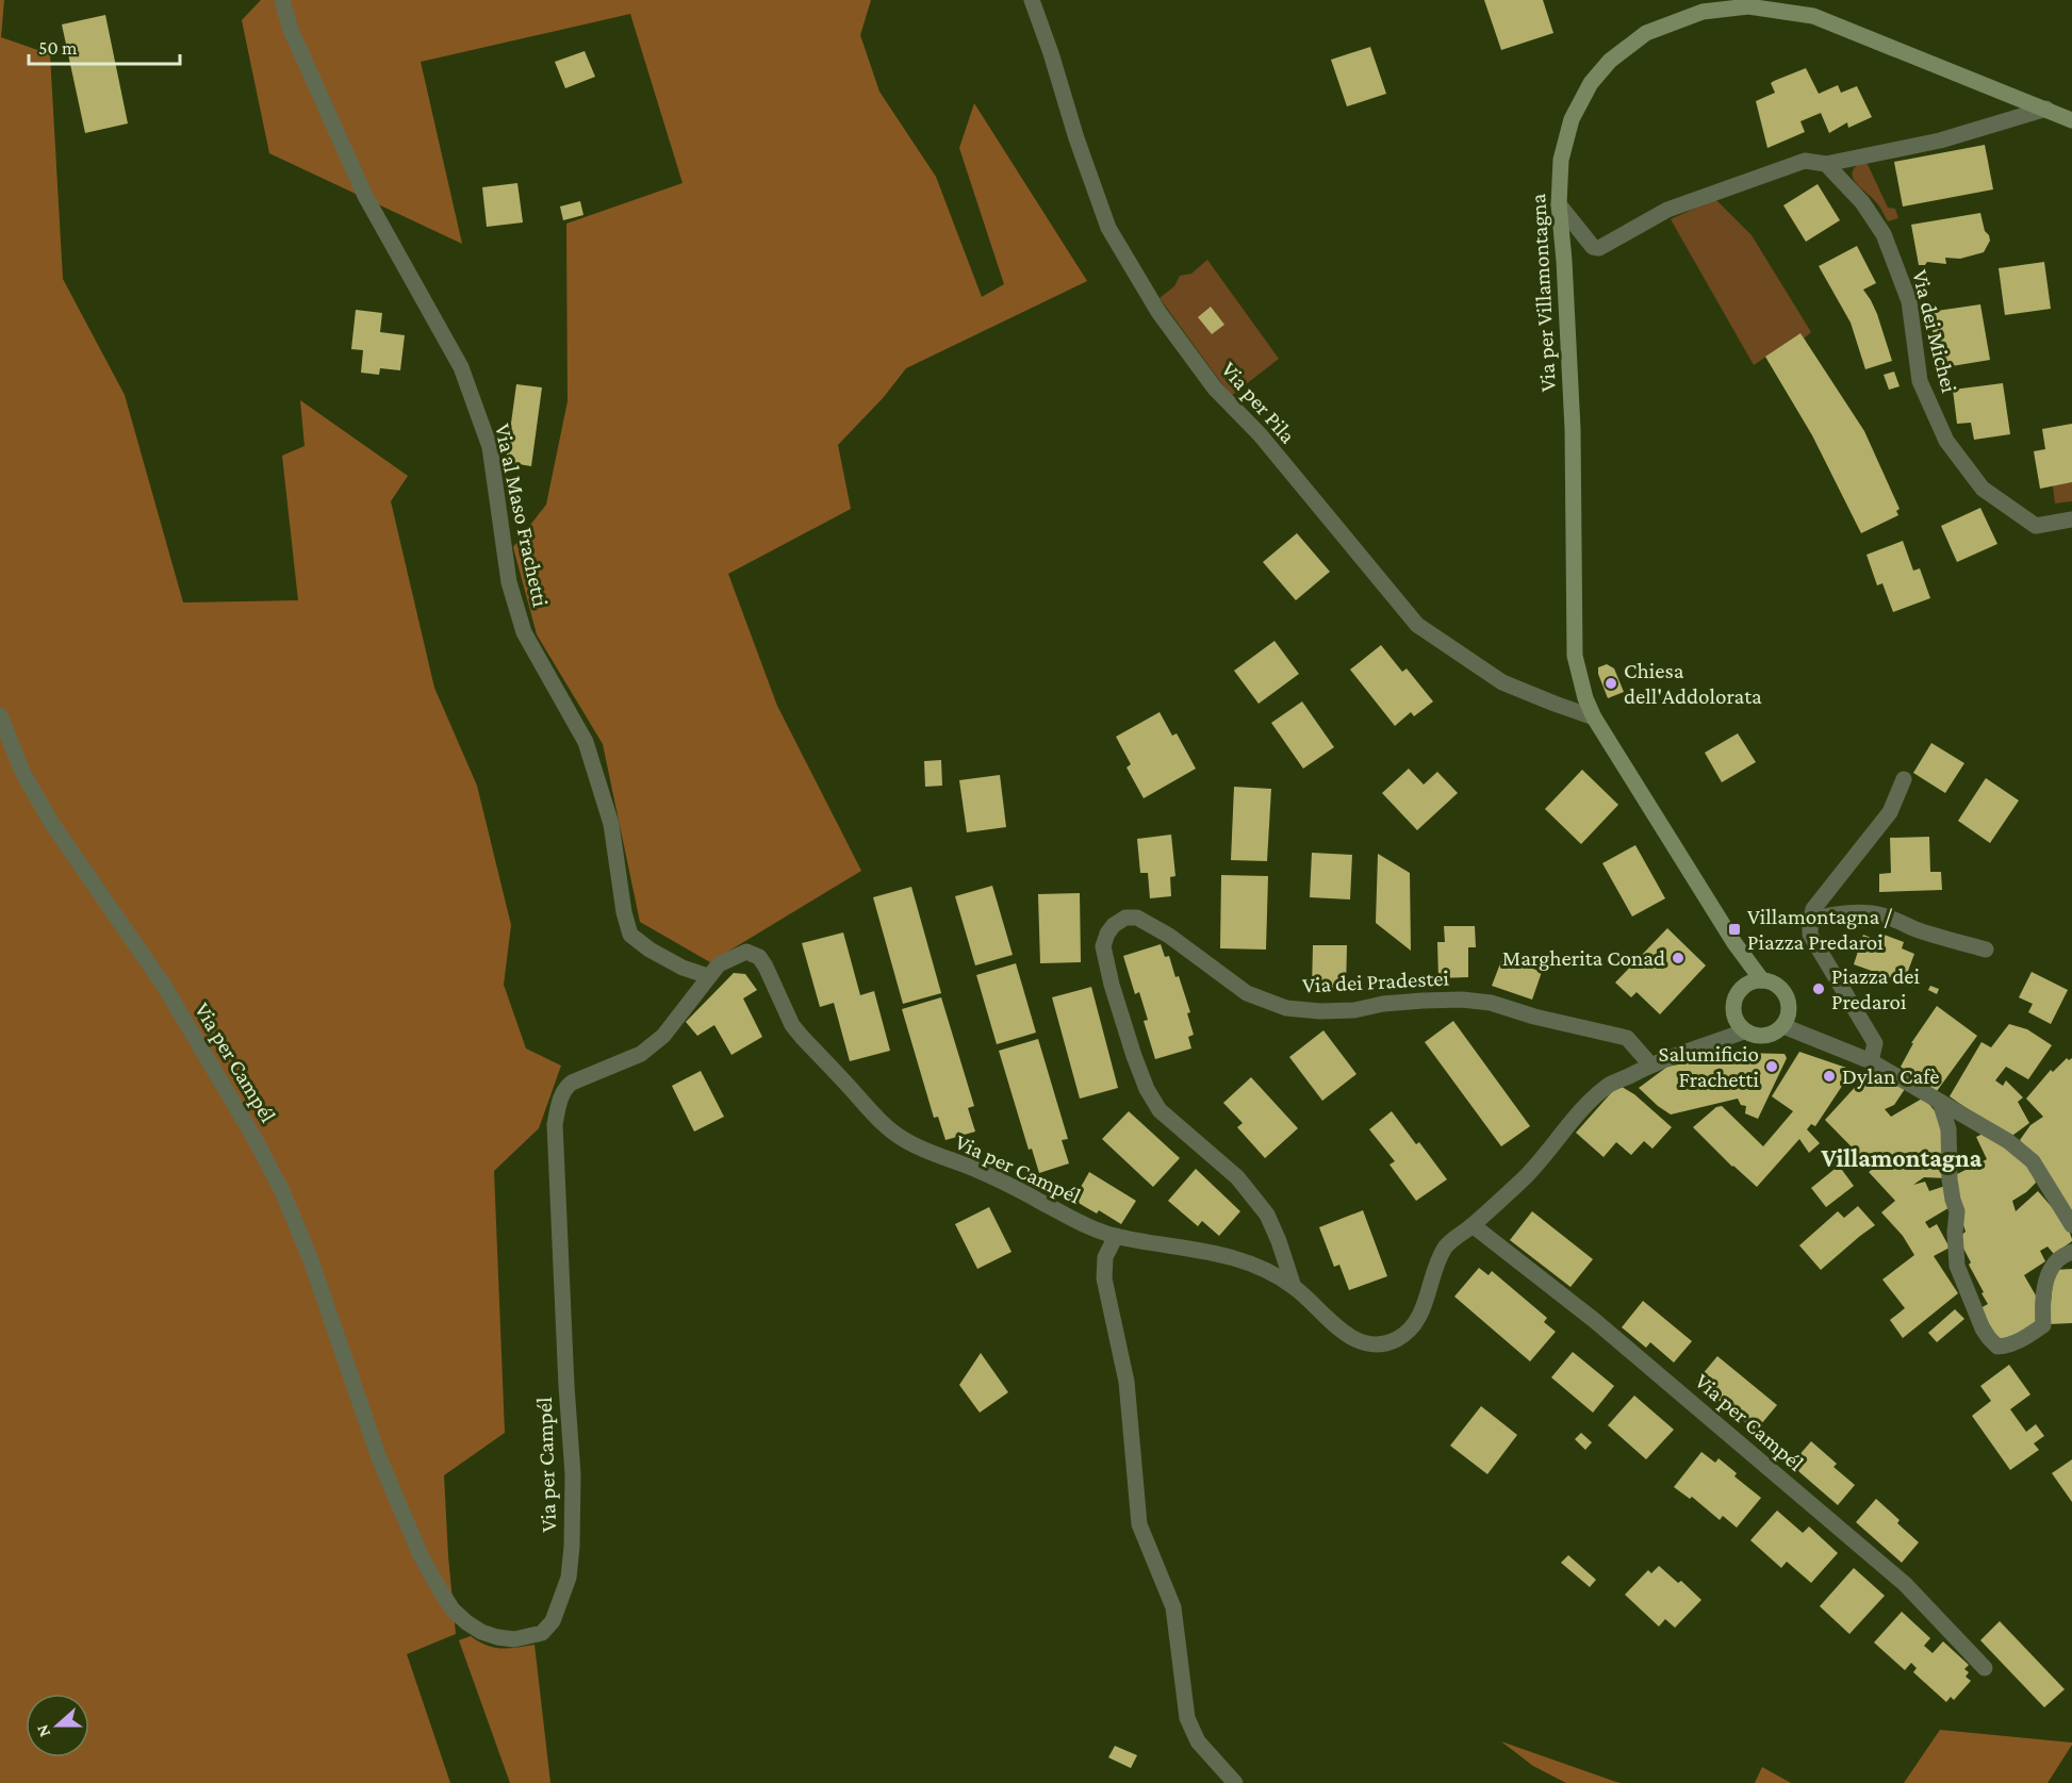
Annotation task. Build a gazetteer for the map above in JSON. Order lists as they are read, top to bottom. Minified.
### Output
{"streets":{"street":["Via per Villamontagna","Via dei Michei","Via per Pila","Via al Maso Frachetti","Via dei Pradestei","Via per Campél"]},"crossings":[["Via per Villamontagna","Via per Pila"],["Via per Villamontagna","Via per Campél"],["Via al Maso Frachetti","Via per Campél"],["Via dei Pradestei","Via per Campél"]],"districts":["Villamontagna"],"places":{"other":["Chiesa dell'Addolorata","Margherita Conad","Piazza dei Predaroi","Salumificio Frachetti","Dylan Cafè"],"transit":["Villamontagna / Piazza Predaroi"]},"scale_bar":"50 m","north":"left"}
